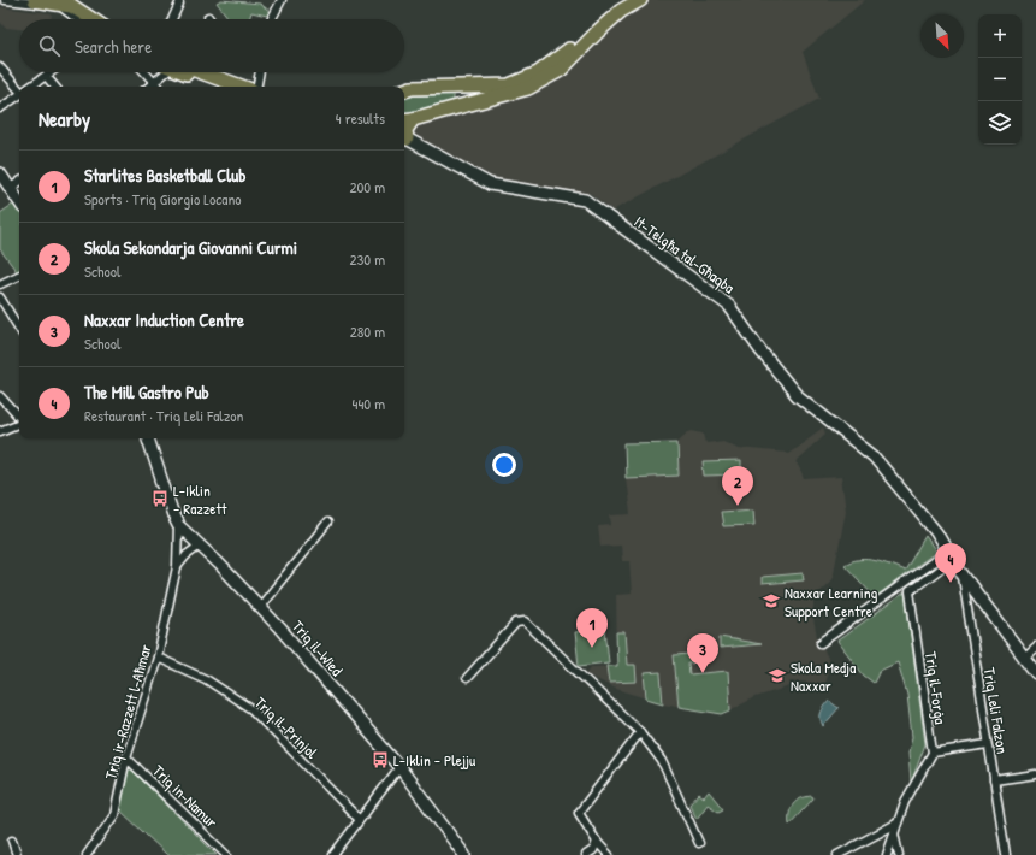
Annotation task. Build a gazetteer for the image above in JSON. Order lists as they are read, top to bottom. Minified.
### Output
{"streets":{"street":["It-Telgħa tal-Għaqba","Triq il-Wied","Triq il-Forġa","Triq Leli Falzon","Triq ir-Razzett l-Aħmar","Triq il-Prinjol","Triq in-Namur"]},"crossings":[["It-Telgħa tal-Għaqba","Triq il-Forġa"],["It-Telgħa tal-Għaqba","Triq Leli Falzon"],["Triq il-Wied","Triq ir-Razzett l-Aħmar"],["Triq ir-Razzett l-Aħmar","Triq il-Prinjol"],["Triq ir-Razzett l-Aħmar","Triq in-Namur"]],"places":{"bus stop":["L-Iklin - Razzett","L-Iklin - Plejju"],"school or university":["Naxxar Learning Support Centre","Skola Medja Naxxar"]},"north":"bottom right","page":{"map_buttons":["+","−"],"search":"Search here","heading":["Nearby","4 results"],"list":[{"mark":"1","name":"Starlites Basketball Club","note":"Sports · Triq Giorgio Locano","value":"200 m"},{"mark":"2","name":"Skola Sekondarja Giovanni Curmi","note":"School","value":"230 m"},{"mark":"3","name":"Naxxar Induction Centre","note":"School","value":"280 m"},{"mark":"4","name":"The Mill Gastro Pub","note":"Restaurant · Triq Leli Falzon","value":"440 m"}],"pins":["2","4","1","3"]}}
